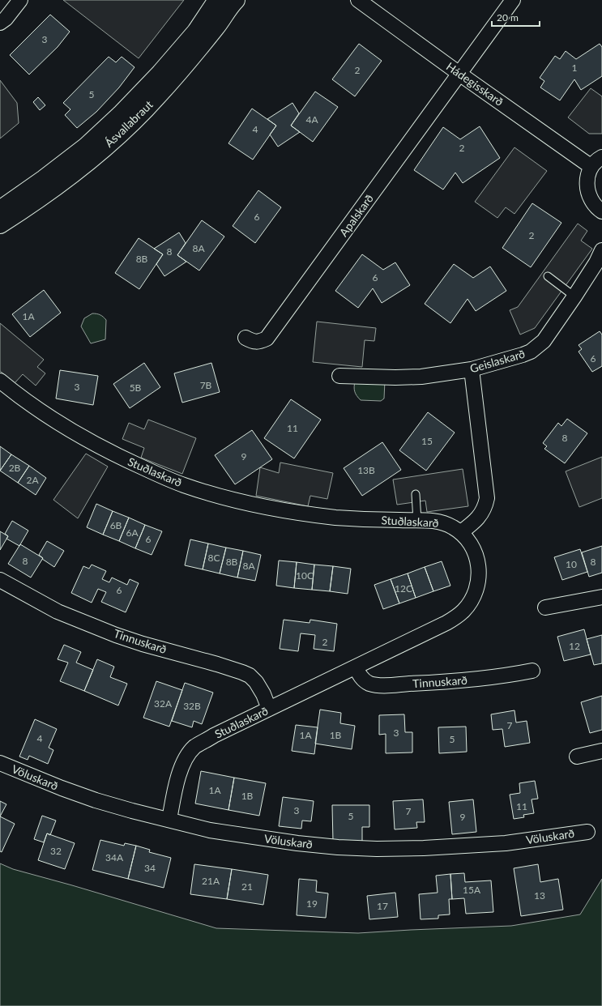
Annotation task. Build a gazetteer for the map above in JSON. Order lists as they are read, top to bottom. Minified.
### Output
{"streets":{"main road":["Ásvallabraut"],"street":["Hádegisskarð","Apalskarð","Geislaskarð","Stuðlaskarð","Tinnuskarð","Völuskarð"]},"crossings":[["Hádegisskarð","Apalskarð"],["Stuðlaskarð","Tinnuskarð"],["Stuðlaskarð","Völuskarð"]],"house_numbers":["3","1","2","5","4A","4","2","6","2","8A","8","8B","6","1A","6","7B","3","5B","11","8","15","9","2B","13B","2A","6B","6A","6","8C","8","8B","8","10","8A","10C","12C","6","2","12","32A","32B","7","3","1A","1B","4","5","1A","1B","11","3","7","5","9","32","34A","34","21A","21","15A","13","19","17"],"scale_bar":"20 m"}
